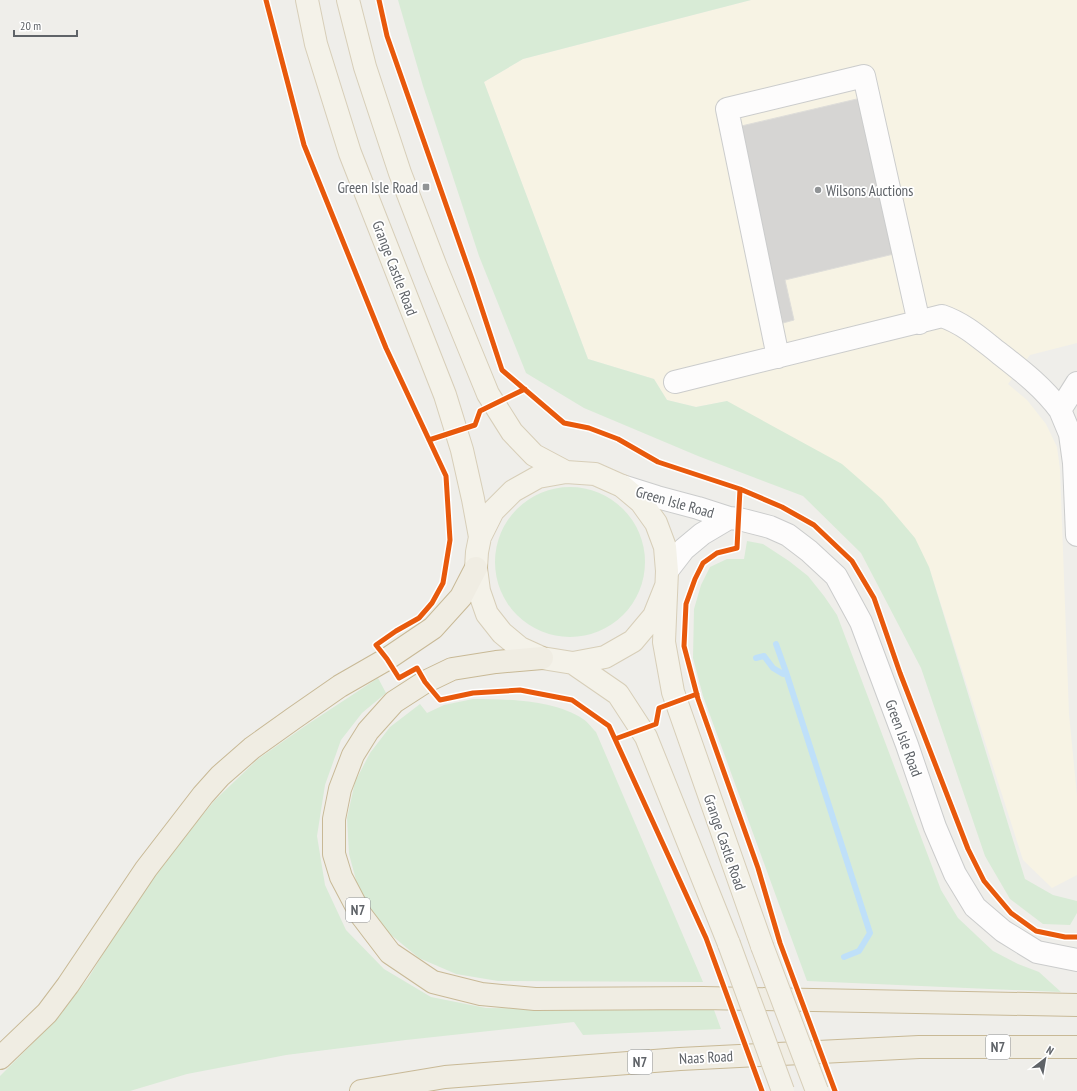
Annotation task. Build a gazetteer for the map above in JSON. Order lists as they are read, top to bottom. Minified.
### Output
{"streets":{"highway":["N7","Naas Road"],"main road":["Grange Castle Road"],"street":["Green Isle Road"]},"crossings":[["Grange Castle Road","Green Isle Road"],["Grange Castle Road","N7"]],"places":{"transit":["Green Isle Road"],"other":["Wilsons Auctions"]},"scale_bar":"20 m","north":"top right"}
